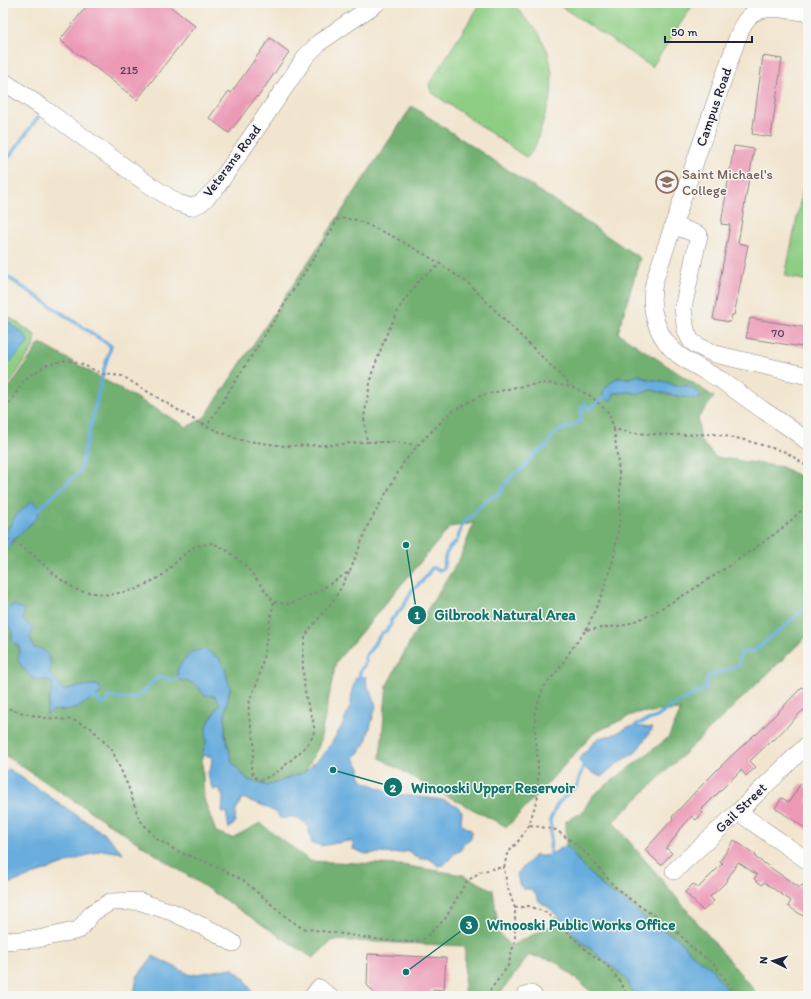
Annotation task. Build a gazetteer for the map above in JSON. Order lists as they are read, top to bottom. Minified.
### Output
{"streets":{"street":["Campus Road","Veterans Road","Gail Street"]},"places":{"school or university":["Saint Michael's College"],"other":["Gilbrook Natural Area","Winooski Upper Reservoir","Winooski Public Works Office"]},"house_numbers":["215","70"],"scale_bar":"50 m","north":"left"}
